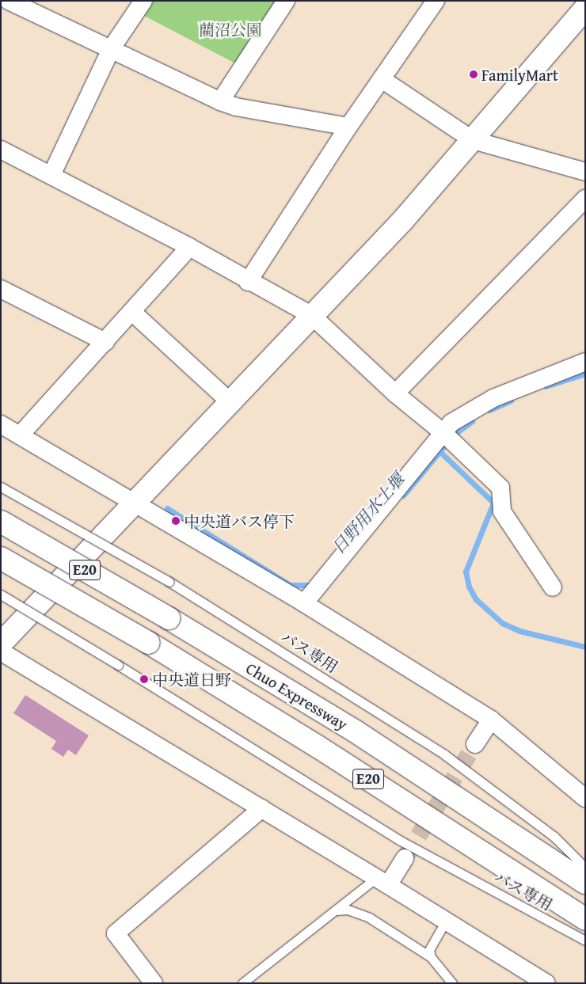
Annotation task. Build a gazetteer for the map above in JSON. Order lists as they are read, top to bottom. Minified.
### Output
{"streets":{"main road":["E20","Chuo Expressway"],"lane":["バス専用"]},"water":["日野用水上堰"],"parks":["藺沼公園"],"places":["FamilyMart","中央道バス停下","中央道日野"]}
